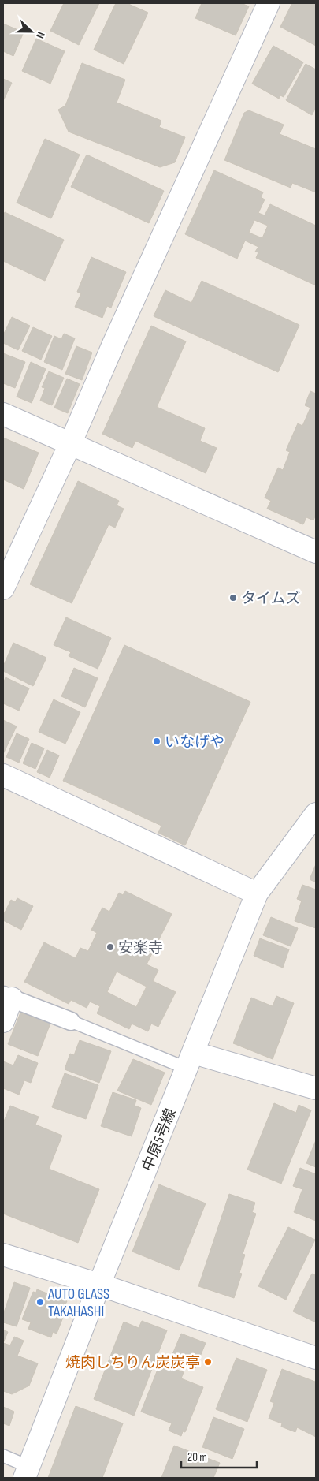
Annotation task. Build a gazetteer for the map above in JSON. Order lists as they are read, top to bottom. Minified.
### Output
{"streets":{"street":["中原5号線"]},"places":["タイムズ","いなげや","安楽寺","AUTO GLASS TAKAHASHI","焼肉しちりん炭炭亭"],"scale_bar":"20 m","north":"right"}
